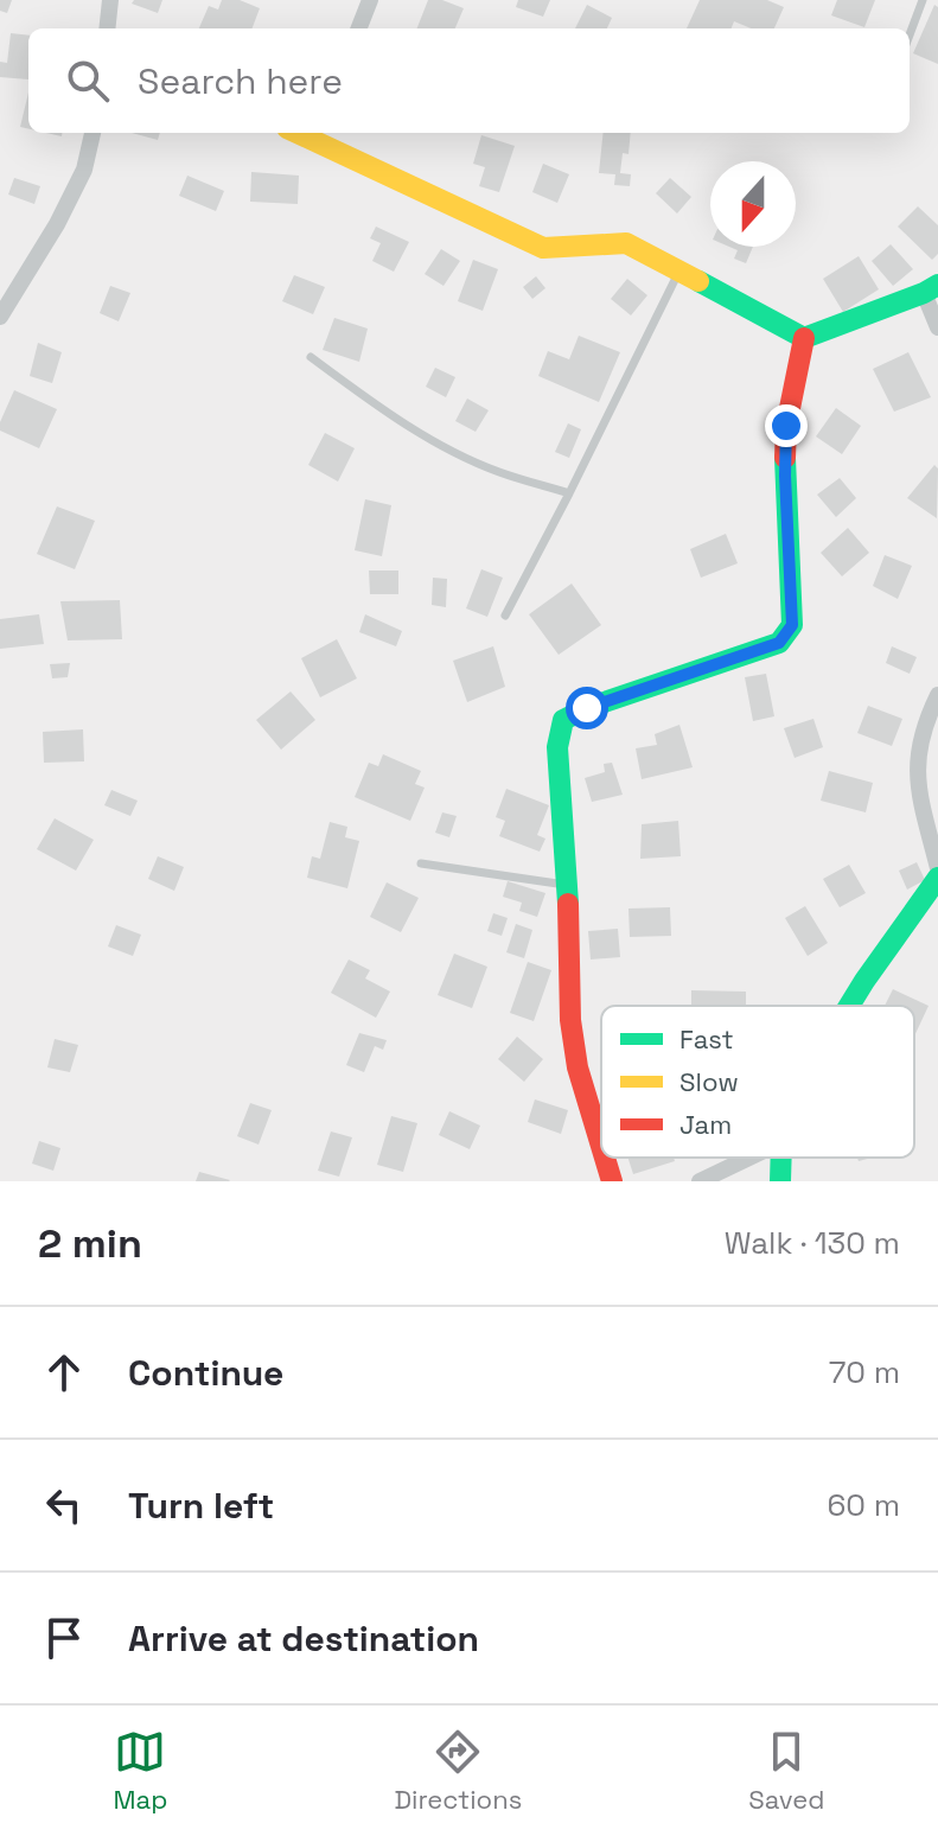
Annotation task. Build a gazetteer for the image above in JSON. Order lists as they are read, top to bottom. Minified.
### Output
{"legend":["Fast","Slow","Jam"],"north":"bottom","page":{"search":"Search here","heading":["2 min","Walk · 130 m"],"list":[["Continue","70 m"],["Turn left","60 m"],"Arrive at destination"],"nav":["Map","Directions","Saved"]}}
